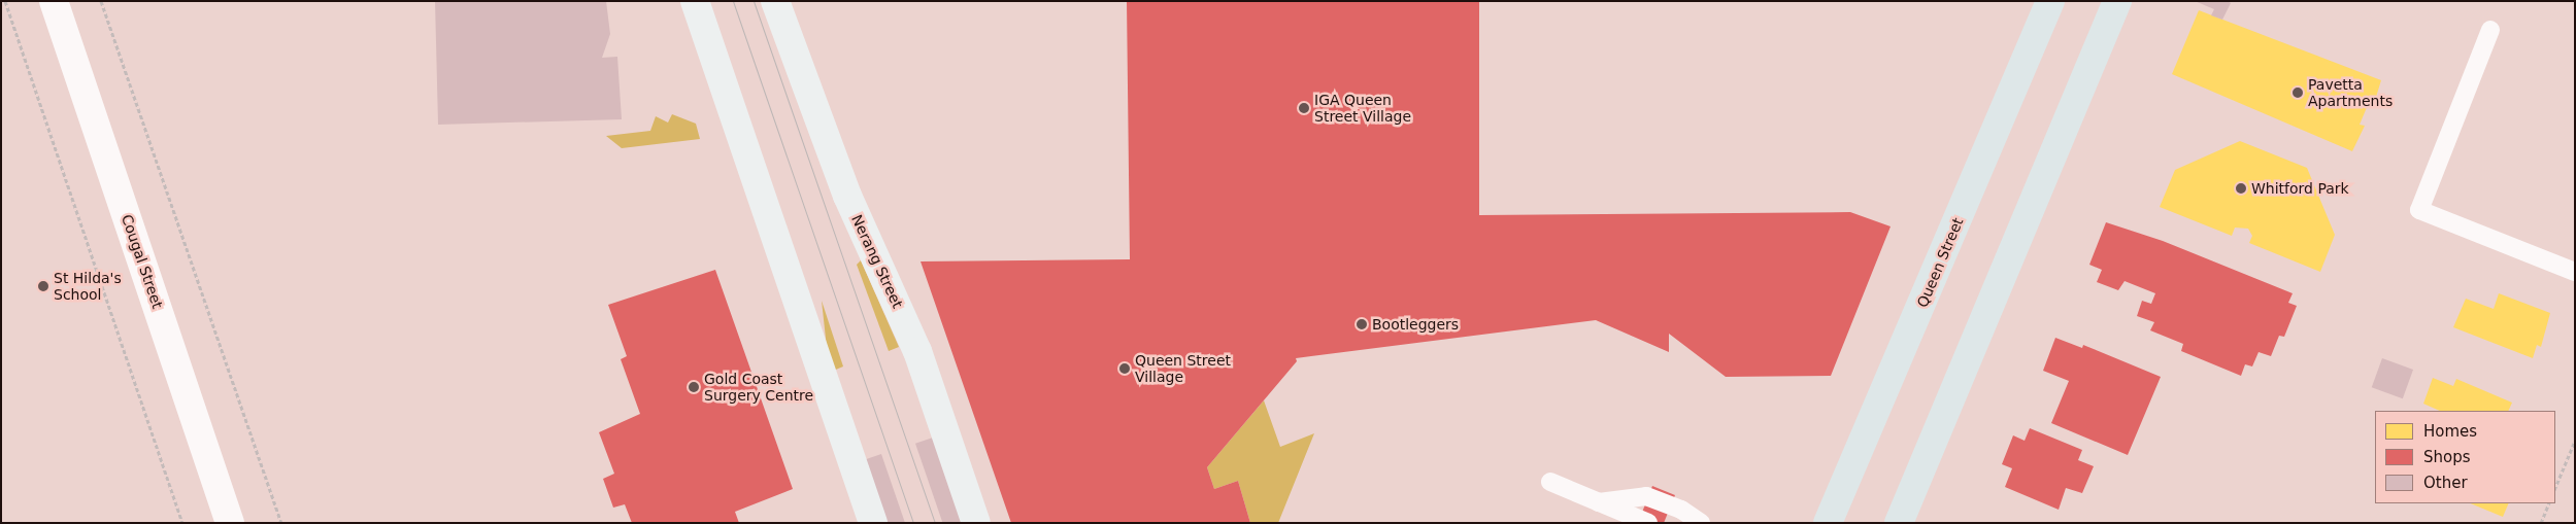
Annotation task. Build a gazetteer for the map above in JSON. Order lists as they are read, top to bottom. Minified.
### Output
{"streets":{"main road":["Nerang Street","Queen Street"],"street":["Cougal Street"]},"places":["Pavetta Apartments","IGA Queen Street Village","Whitford Park","St Hilda's School","Bootleggers","Queen Street Village","Gold Coast Surgery Centre"],"legend":["Homes","Shops","Other"]}
